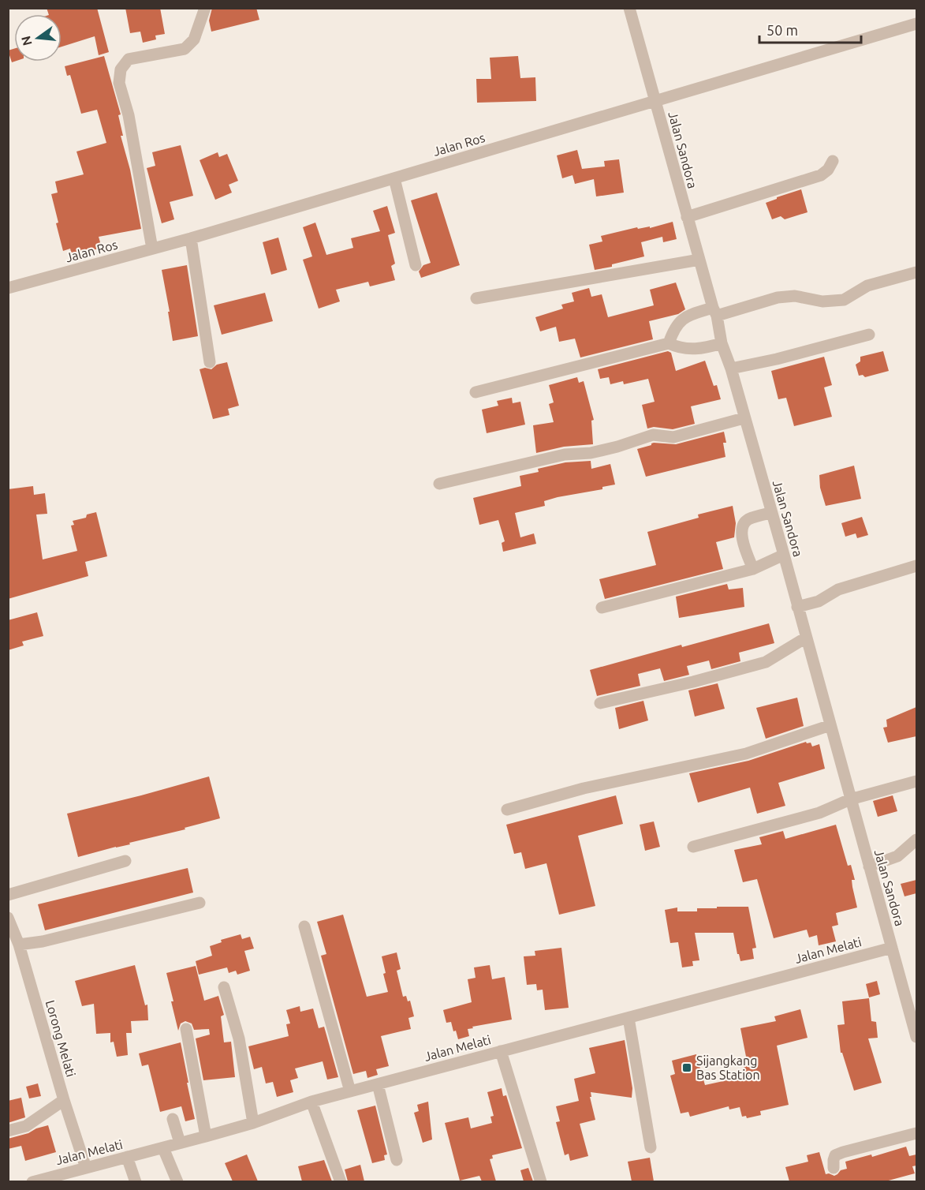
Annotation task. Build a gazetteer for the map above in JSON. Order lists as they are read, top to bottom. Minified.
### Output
{"streets":{"street":["Jalan Ros","Jalan Sandora","Jalan Melati","Lorong Melati"]},"crossings":[["Jalan Ros","Jalan Sandora"],["Jalan Sandora","Jalan Melati"],["Jalan Melati","Lorong Melati"]],"places":{"transit":["Sijangkang Bas Station"]},"scale_bar":"50 m","north":"left"}
